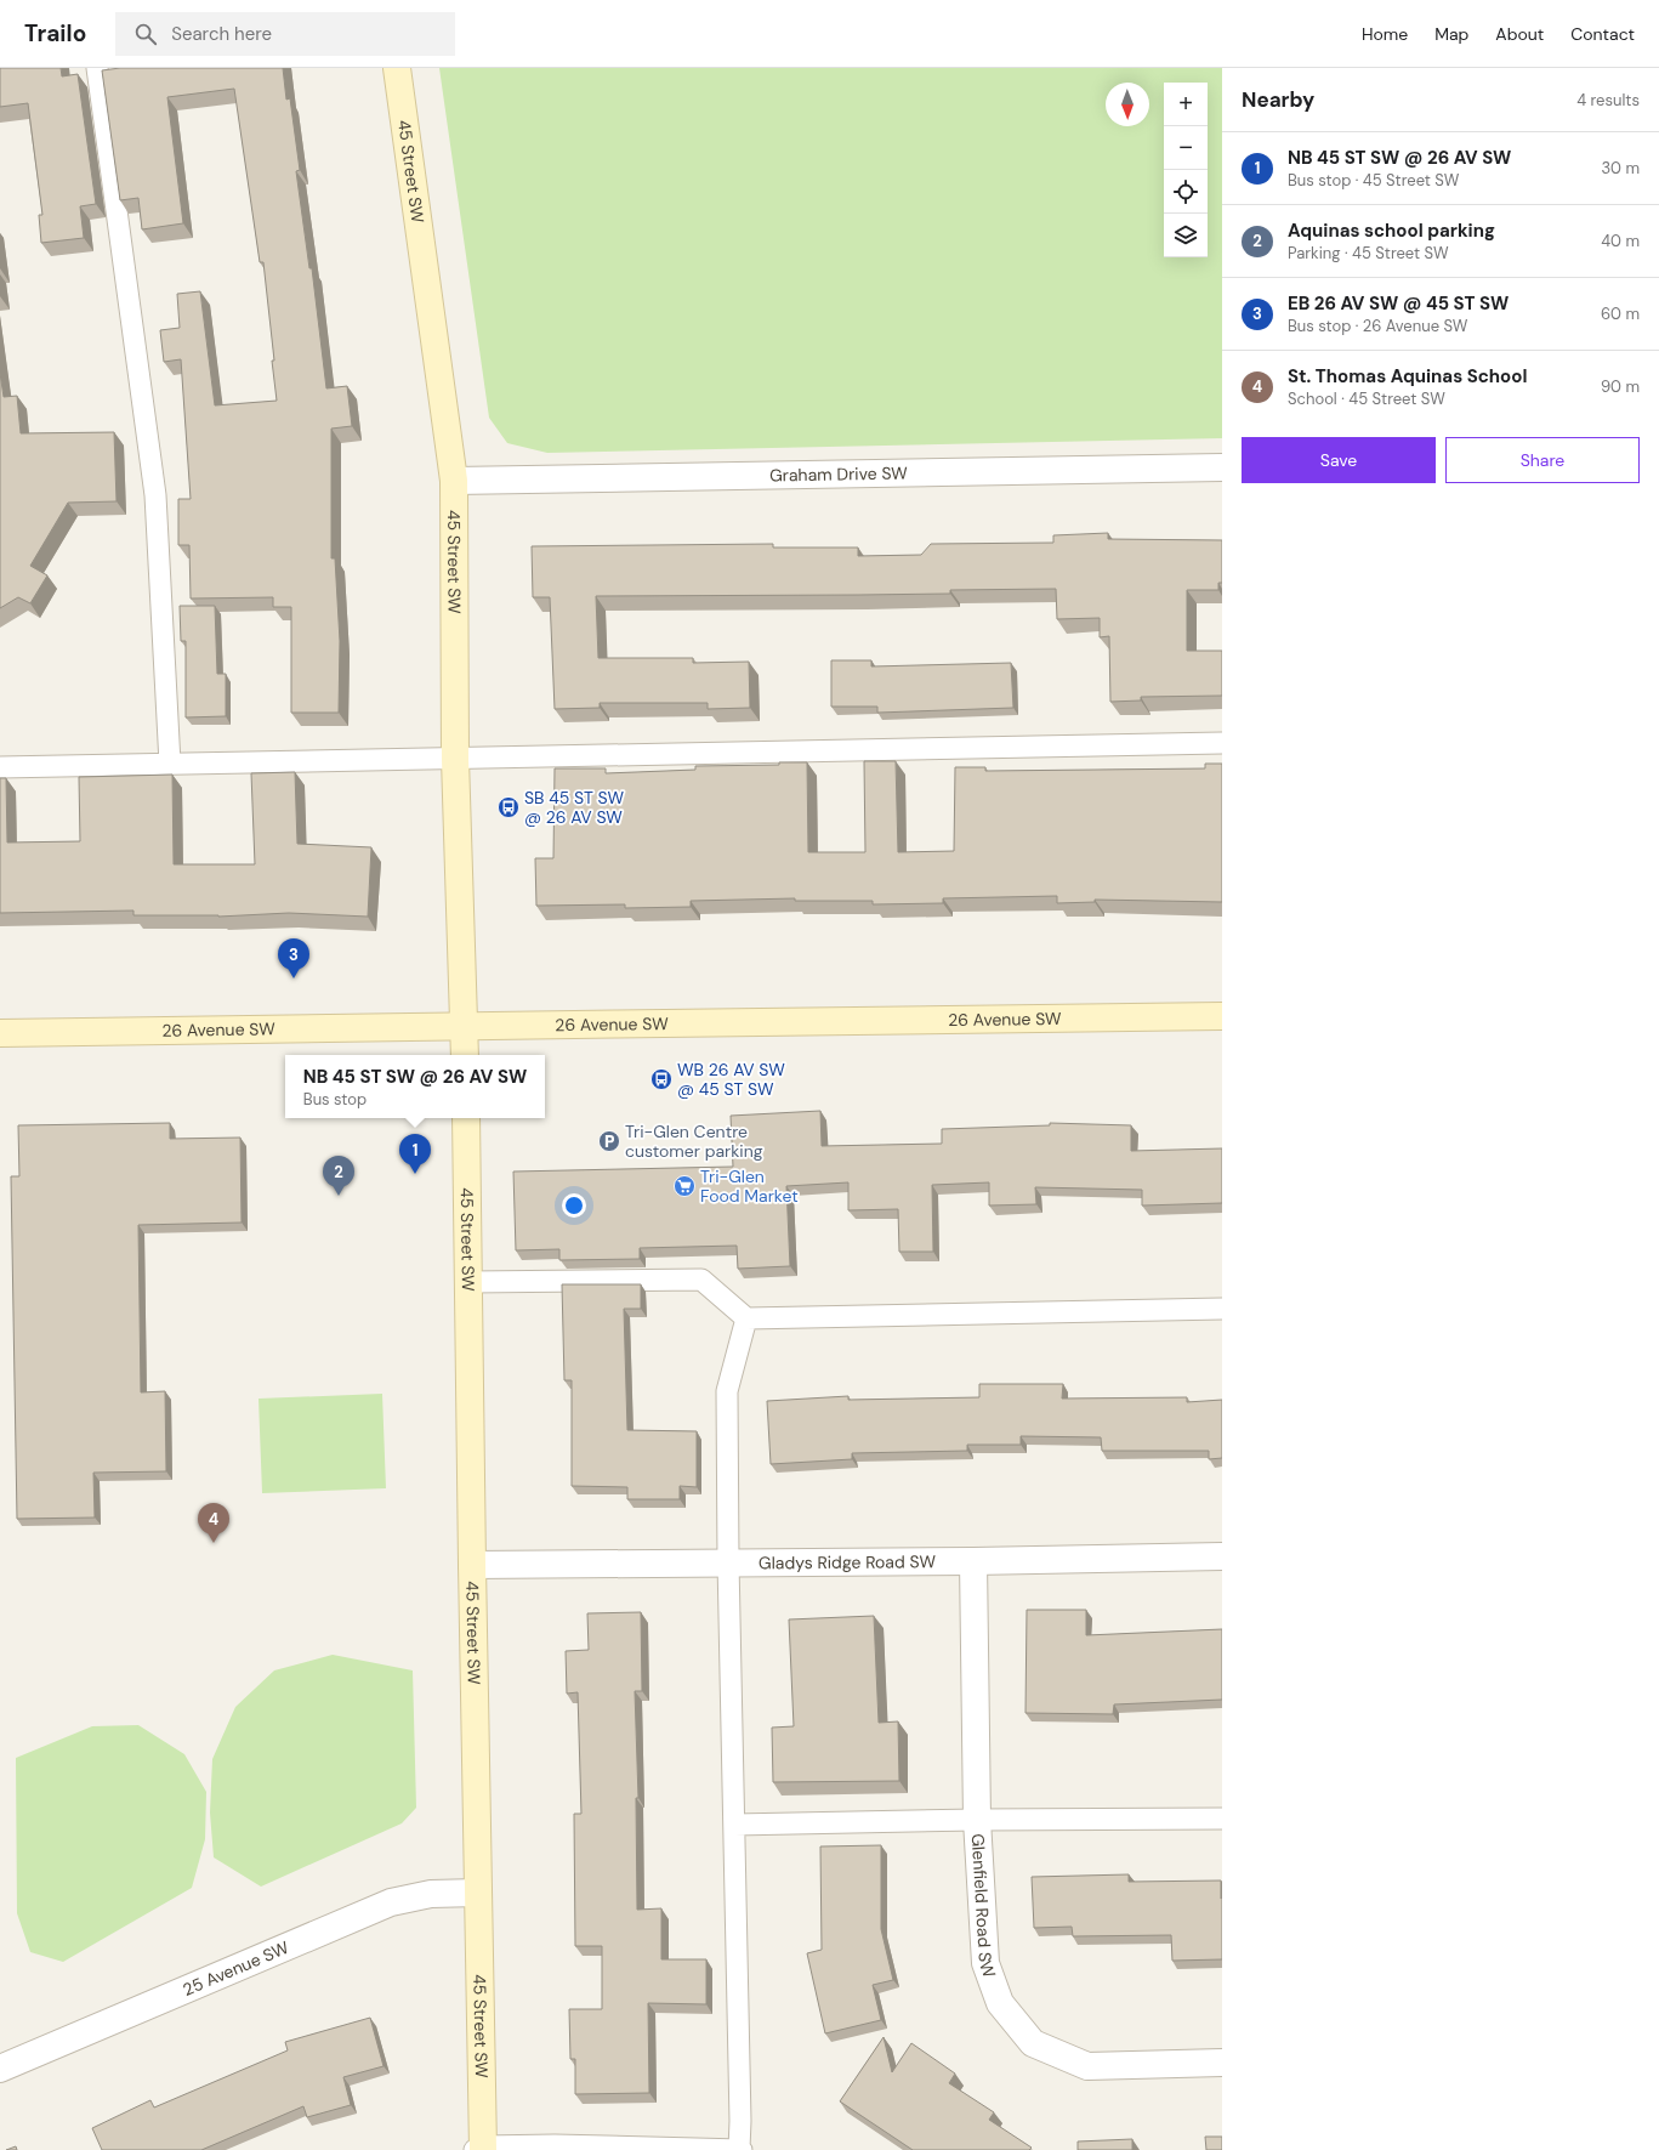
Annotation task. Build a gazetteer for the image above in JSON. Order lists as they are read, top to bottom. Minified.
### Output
{"streets":{"street":["45 Street SW","Graham Drive SW","26 Avenue SW","Gladys Ridge Road SW","Glenfield Road SW","25 Avenue SW"]},"crossings":[["45 Street SW","Graham Drive SW"],["45 Street SW","26 Avenue SW"],["45 Street SW","Gladys Ridge Road SW"],["45 Street SW","25 Avenue SW"],["Gladys Ridge Road SW","Glenfield Road SW"]],"places":{"bus stop":["SB 45 ST SW @ 26 AV SW","WB 26 AV SW @ 45 ST SW"],"parking":["Tri-Glen Centre customer parking"],"supermarket":["Tri-Glen Food Market"]},"north":"bottom","page":{"header":"Trailo","search":"Search here","nav":["Home","Map","About","Contact"],"heading":["Nearby","4 results"],"map_buttons":["+","−"],"list":[{"mark":"1","name":"NB 45 ST SW @ 26 AV SW","note":"Bus stop · 45 Street SW","value":"30 m"},{"mark":"2","name":"Aquinas school parking","note":"Parking · 45 Street SW","value":"40 m"},{"mark":"3","name":"EB 26 AV SW @ 45 ST SW","note":"Bus stop · 26 Avenue SW","value":"60 m"},{"mark":"4","name":"St. Thomas Aquinas School","note":"School · 45 Street SW","value":"90 m"}],"buttons":["Save","Share"],"pins":["3","1","2","4"],"popup":["NB 45 ST SW @ 26 AV SW","Bus stop"]}}
